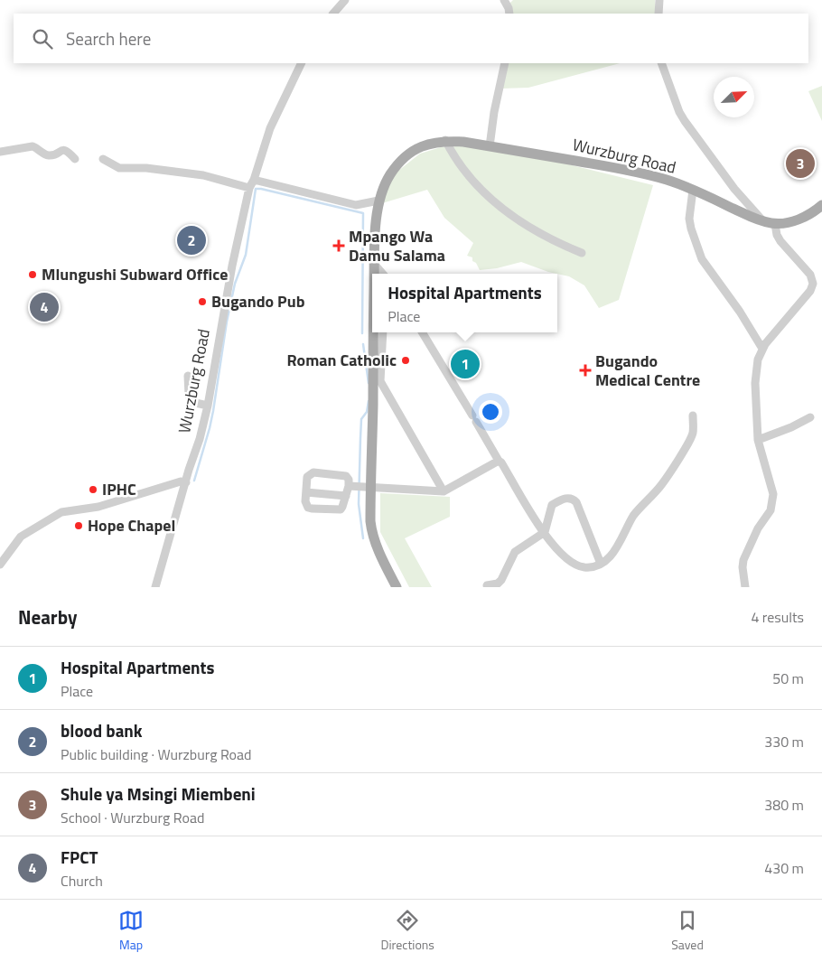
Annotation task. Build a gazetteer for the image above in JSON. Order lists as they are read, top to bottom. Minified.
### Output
{"streets":{"main road":["Wurzburg Road"]},"places":{"health":["Mpango Wa Damu Salama","Bugando Medical Centre"],"other":["Mlungushi Subward Office","Bugando Pub","Roman Catholic","IPHC","Hope Chapel"]},"north":"top right","page":{"search":"Search here","pins":["3","2","4","1"],"popup":["Hospital Apartments","Place"],"heading":["Nearby","4 results"],"list":[{"mark":"1","name":"Hospital Apartments","note":"Place","value":"50 m"},{"mark":"2","name":"blood bank","note":"Public building · Wurzburg Road","value":"330 m"},{"mark":"3","name":"Shule ya Msingi Miembeni","note":"School · Wurzburg Road","value":"380 m"},{"mark":"4","name":"FPCT","note":"Church","value":"430 m"}],"nav":["Map","Directions","Saved"]}}
